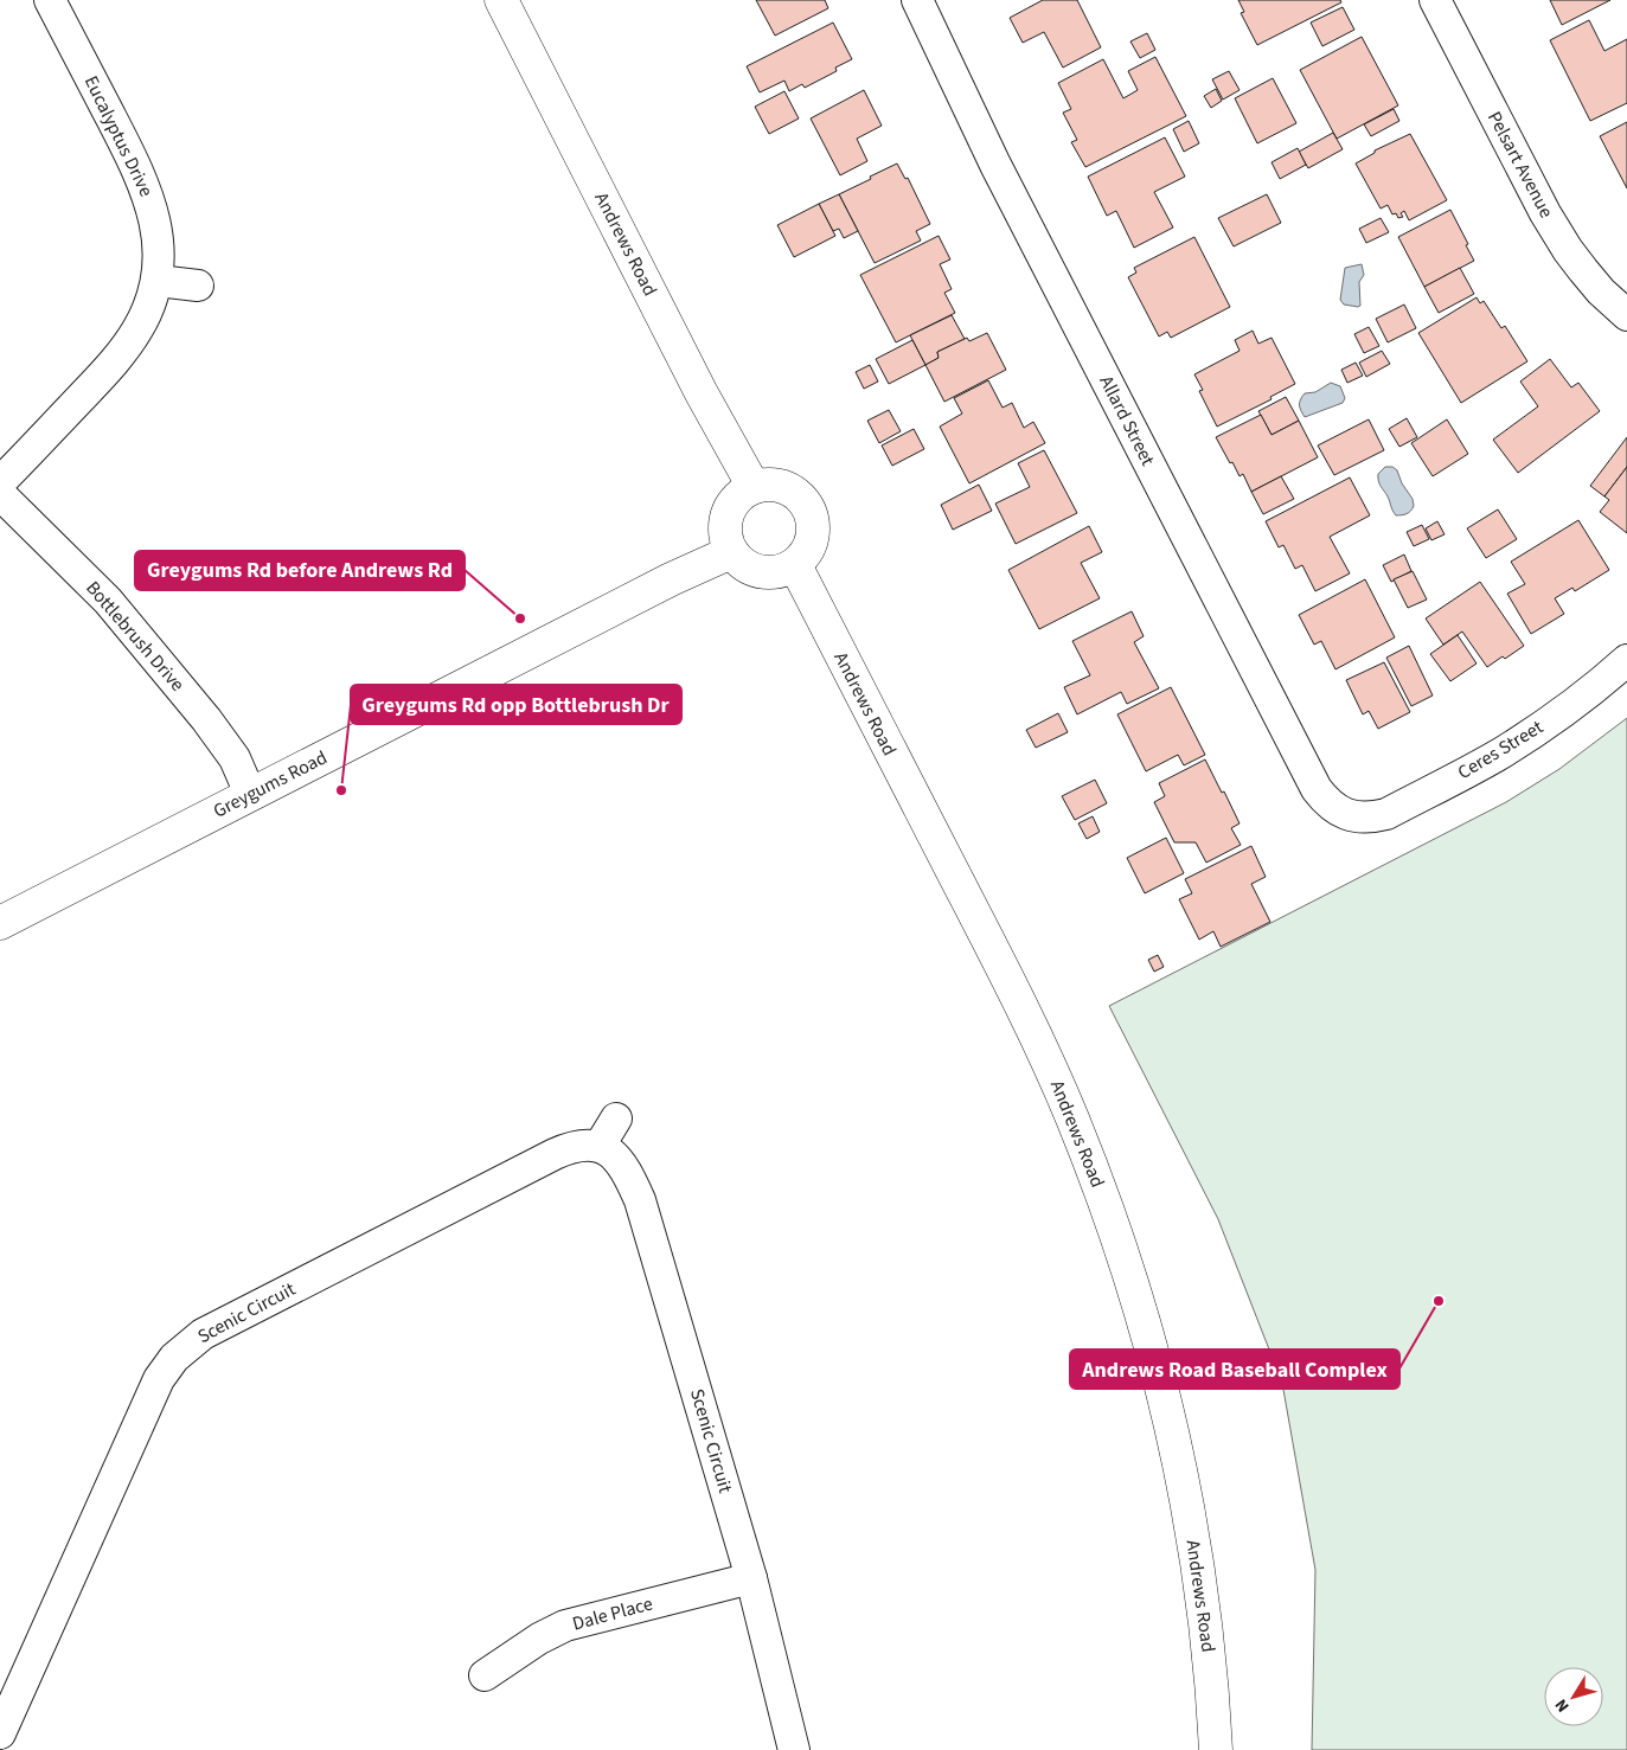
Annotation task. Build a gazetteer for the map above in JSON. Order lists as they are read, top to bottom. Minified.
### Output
{"streets":{"main road":["Andrews Road","Greygums Road"],"street":["Eucalyptus Drive","Pelsart Avenue","Allard Street","Bottlebrush Drive","Ceres Street","Scenic Circuit","Dale Place"]},"crossings":[["Andrews Road","Greygums Road"],["Allard Street","Ceres Street"],["Bottlebrush Drive","Greygums Road"],["Scenic Circuit","Dale Place"]],"places":["Greygums Rd before Andrews Rd","Greygums Rd opp Bottlebrush Dr","Andrews Road Baseball Complex"],"north":"bottom left"}
